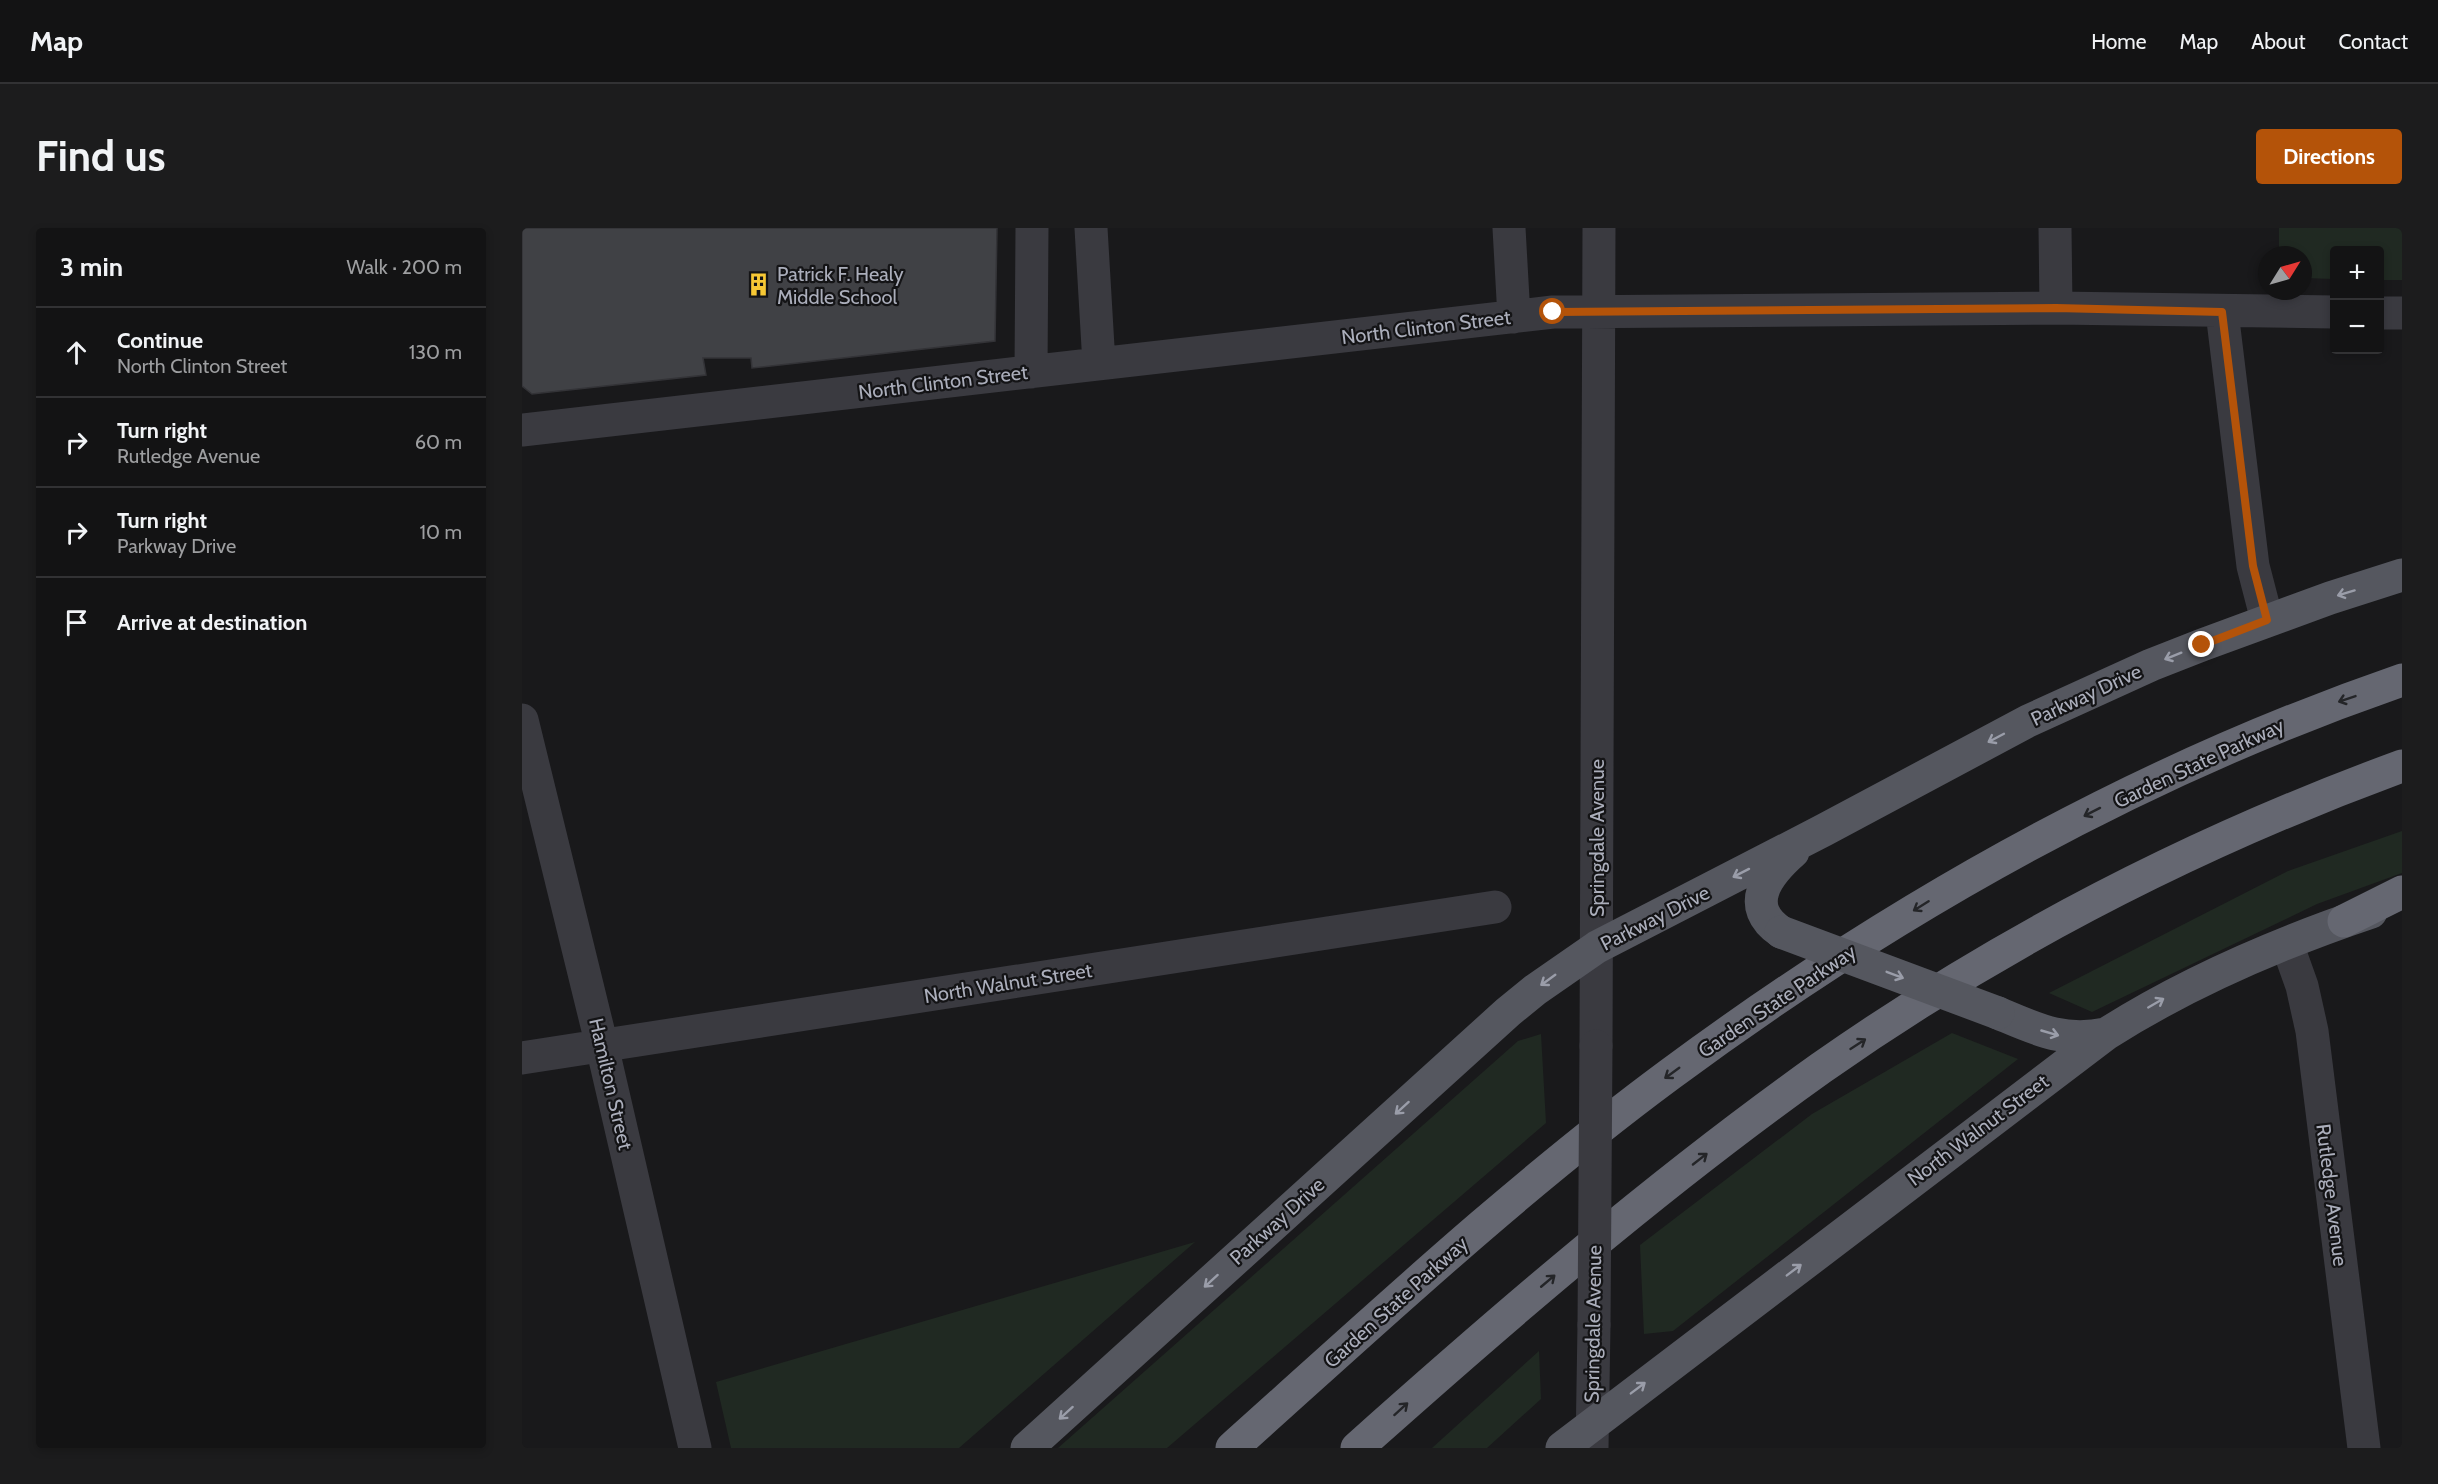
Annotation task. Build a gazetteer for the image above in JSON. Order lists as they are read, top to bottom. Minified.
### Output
{"streets":{"highway":["Garden State Parkway"],"main road":["Parkway Drive","North Walnut Street"],"street":["North Clinton Street","Springdale Avenue","Hamilton Street","Rutledge Avenue"]},"crossings":[["North Clinton Street","Springdale Avenue"],["Parkway Drive","Springdale Avenue"],["Springdale Avenue","North Walnut Street"],["North Walnut Street","Hamilton Street"],["North Walnut Street","Rutledge Avenue"]],"one_way":["Parkway Drive","North Walnut Street"],"places":{"building":["Patrick F. Healy Middle School"]},"north":"top right","page":{"header":"Map","nav":["Home","Map","About","Contact"],"buttons":"Directions","title":"Find us","heading":["3 min","Walk · 200 m"],"map_buttons":["+","−"],"list":[["Continue","North Clinton Street","130 m"],["Turn right","Rutledge Avenue","60 m"],["Turn right","Parkway Drive","10 m"],"Arrive at destination"]}}
